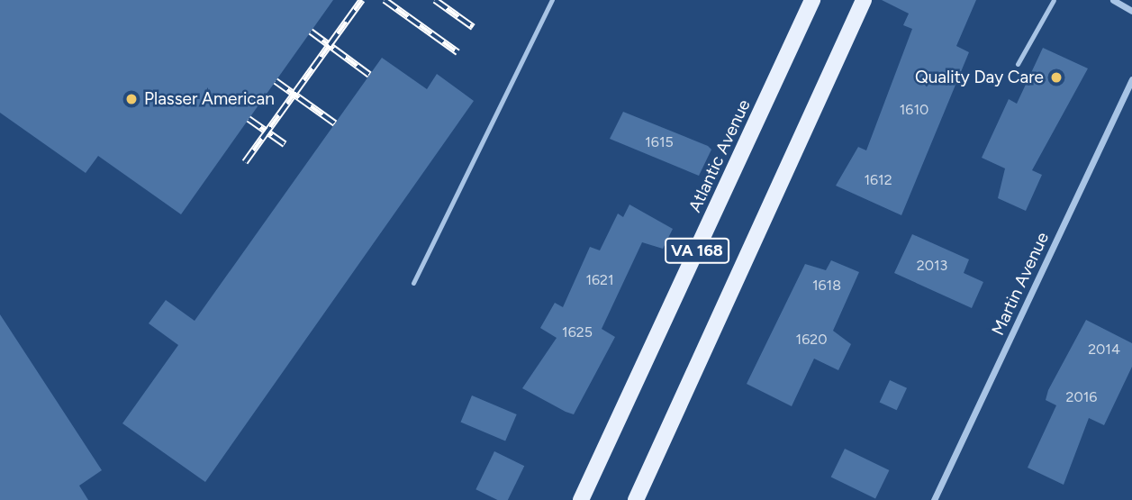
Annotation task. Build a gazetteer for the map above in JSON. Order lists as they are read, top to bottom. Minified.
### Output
{"streets":{"main road":["Atlantic Avenue","VA 168"],"street":["Martin Avenue"]},"places":["Quality Day Care","Plasser American"],"house_numbers":["1610","1615","1612","2013","1621","1618","1625","1620","2014","2016"]}
